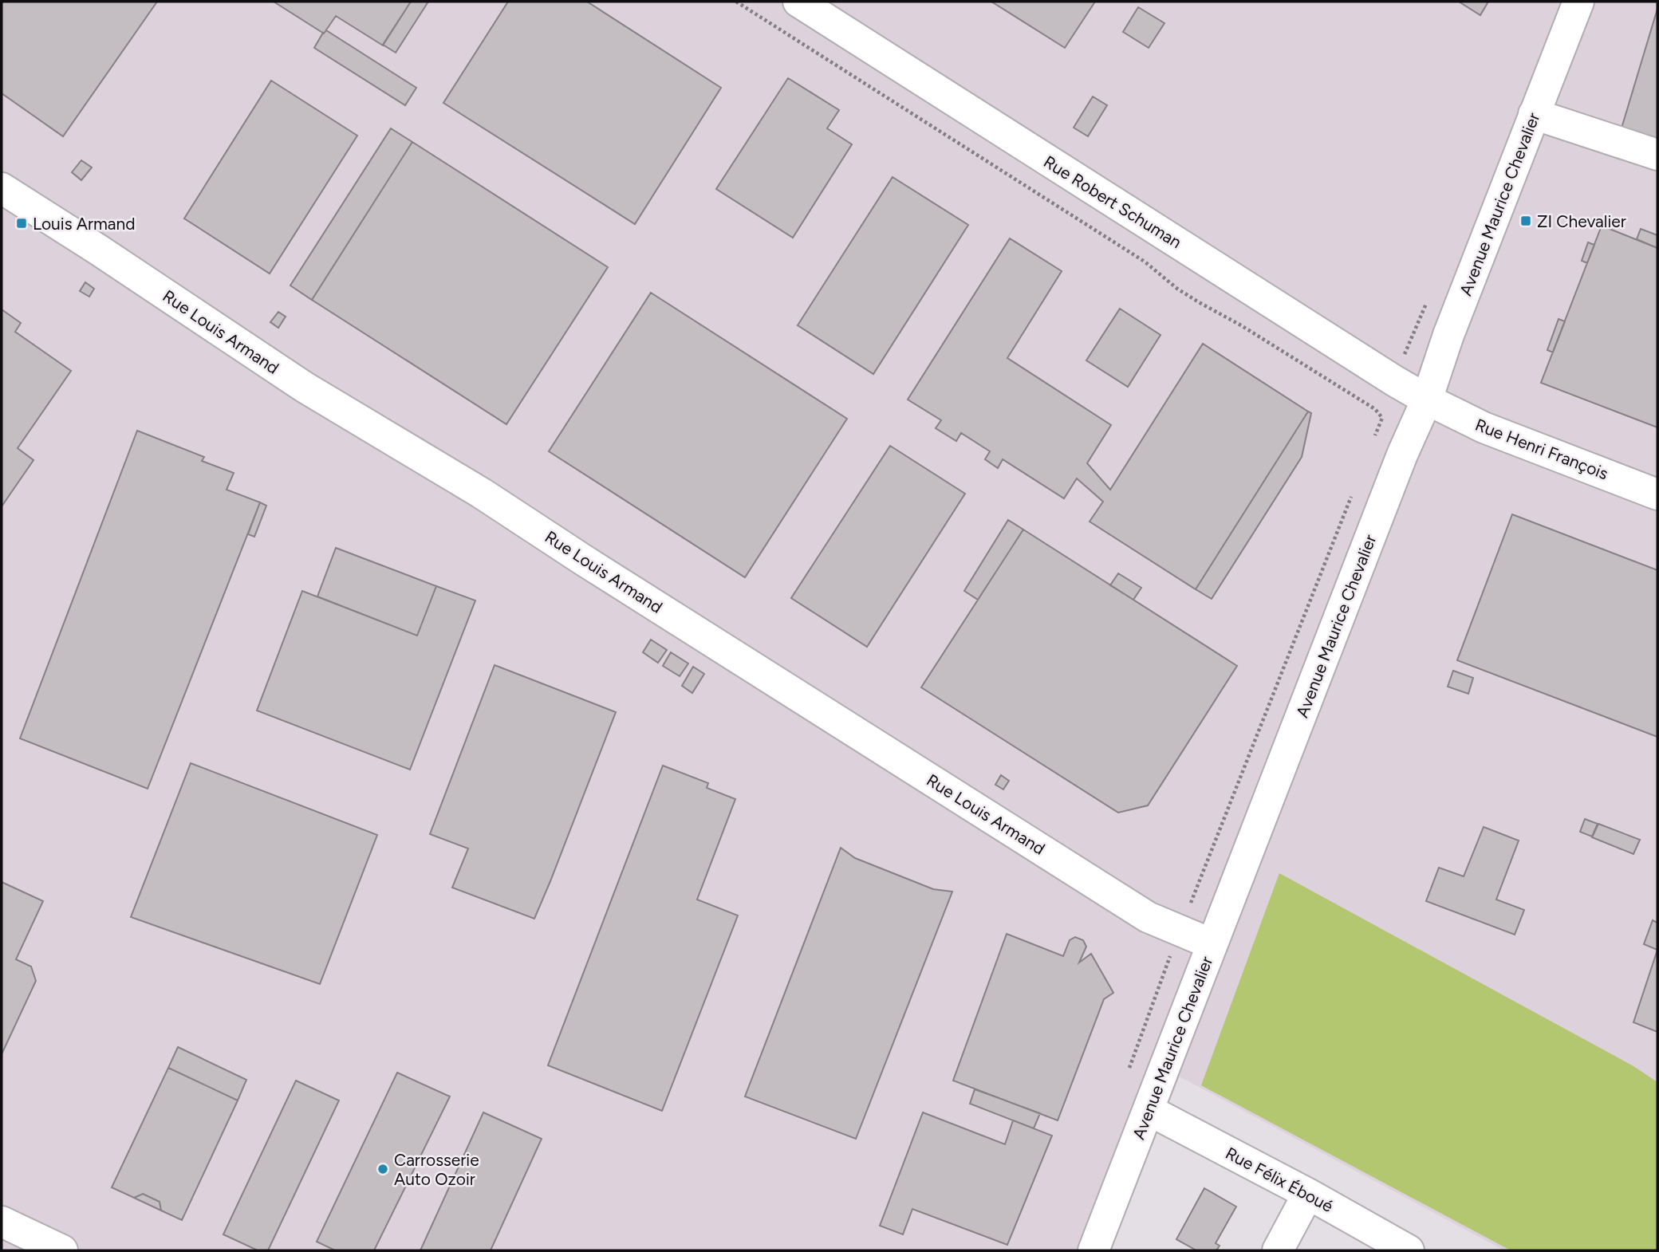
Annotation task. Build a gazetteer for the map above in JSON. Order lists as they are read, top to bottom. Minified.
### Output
{"streets":{"street":["Rue Robert Schuman","Avenue Maurice Chevalier","Rue Louis Armand","Rue Henri François","Rue Félix Éboué"]},"crossings":[["Rue Robert Schuman","Avenue Maurice Chevalier"],["Rue Robert Schuman","Rue Henri François"],["Avenue Maurice Chevalier","Rue Louis Armand"],["Avenue Maurice Chevalier","Rue Henri François"],["Avenue Maurice Chevalier","Rue Félix Éboué"]],"places":{"transit":["ZI Chevalier","Louis Armand"],"other":["Carrosserie Auto Ozoir"]}}
